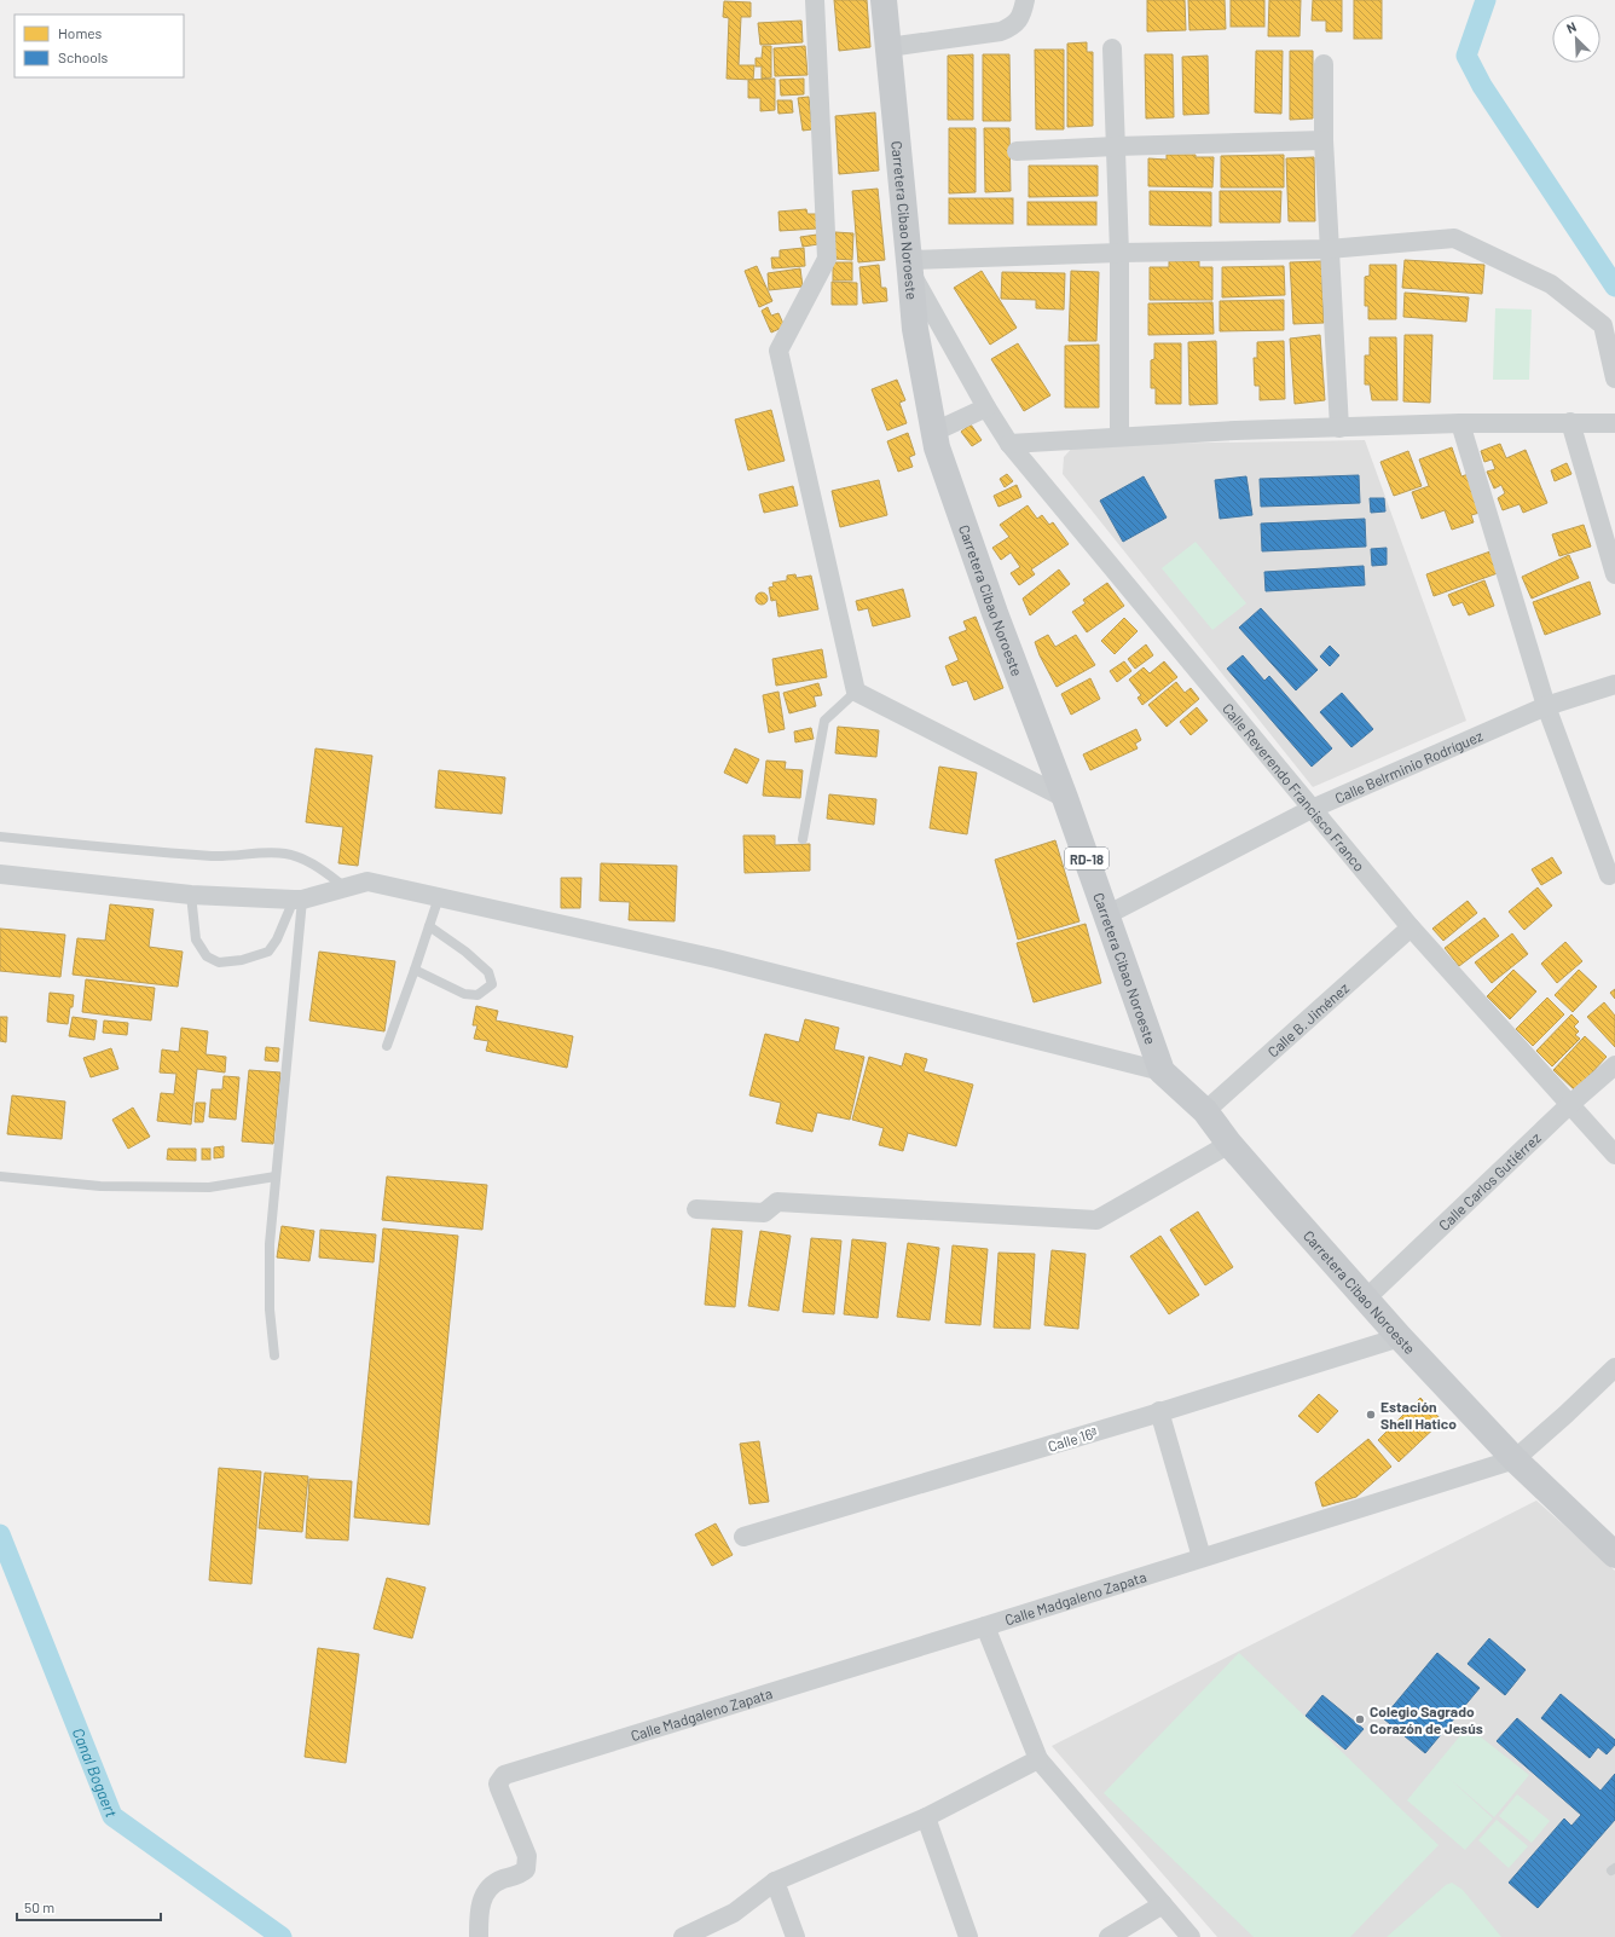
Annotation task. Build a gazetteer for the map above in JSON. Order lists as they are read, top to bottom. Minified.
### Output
{"streets":{"main road":["Carretera Cibao Noroeste","RD-18"],"street":["Calle Belrminio Rodríguez","Calle Reverendo Francisco Franco","Calle B. Jiménez","Calle Carlos Gutiérrez","Calle 16ª","Calle Madgaleno Zapata"]},"crossings":[["Carretera Cibao Noroeste","Calle Belrminio Rodríguez"],["Carretera Cibao Noroeste","Calle Reverendo Francisco Franco"],["Carretera Cibao Noroeste","Calle B. Jiménez"],["Carretera Cibao Noroeste","Calle Carlos Gutiérrez"],["Carretera Cibao Noroeste","Calle 16ª"],["Carretera Cibao Noroeste","Calle Madgaleno Zapata"],["Calle Belrminio Rodríguez","Calle Reverendo Francisco Franco"],["Calle Reverendo Francisco Franco","Calle B. Jiménez"],["Calle Reverendo Francisco Franco","Calle Carlos Gutiérrez"]],"water":["Canal Bogaert"],"places":["Estación Shell Hatico","Colegio Sagrado Corazón de Jesús"],"legend":["Homes","Schools"],"scale_bar":"50 m","north":"top left"}
